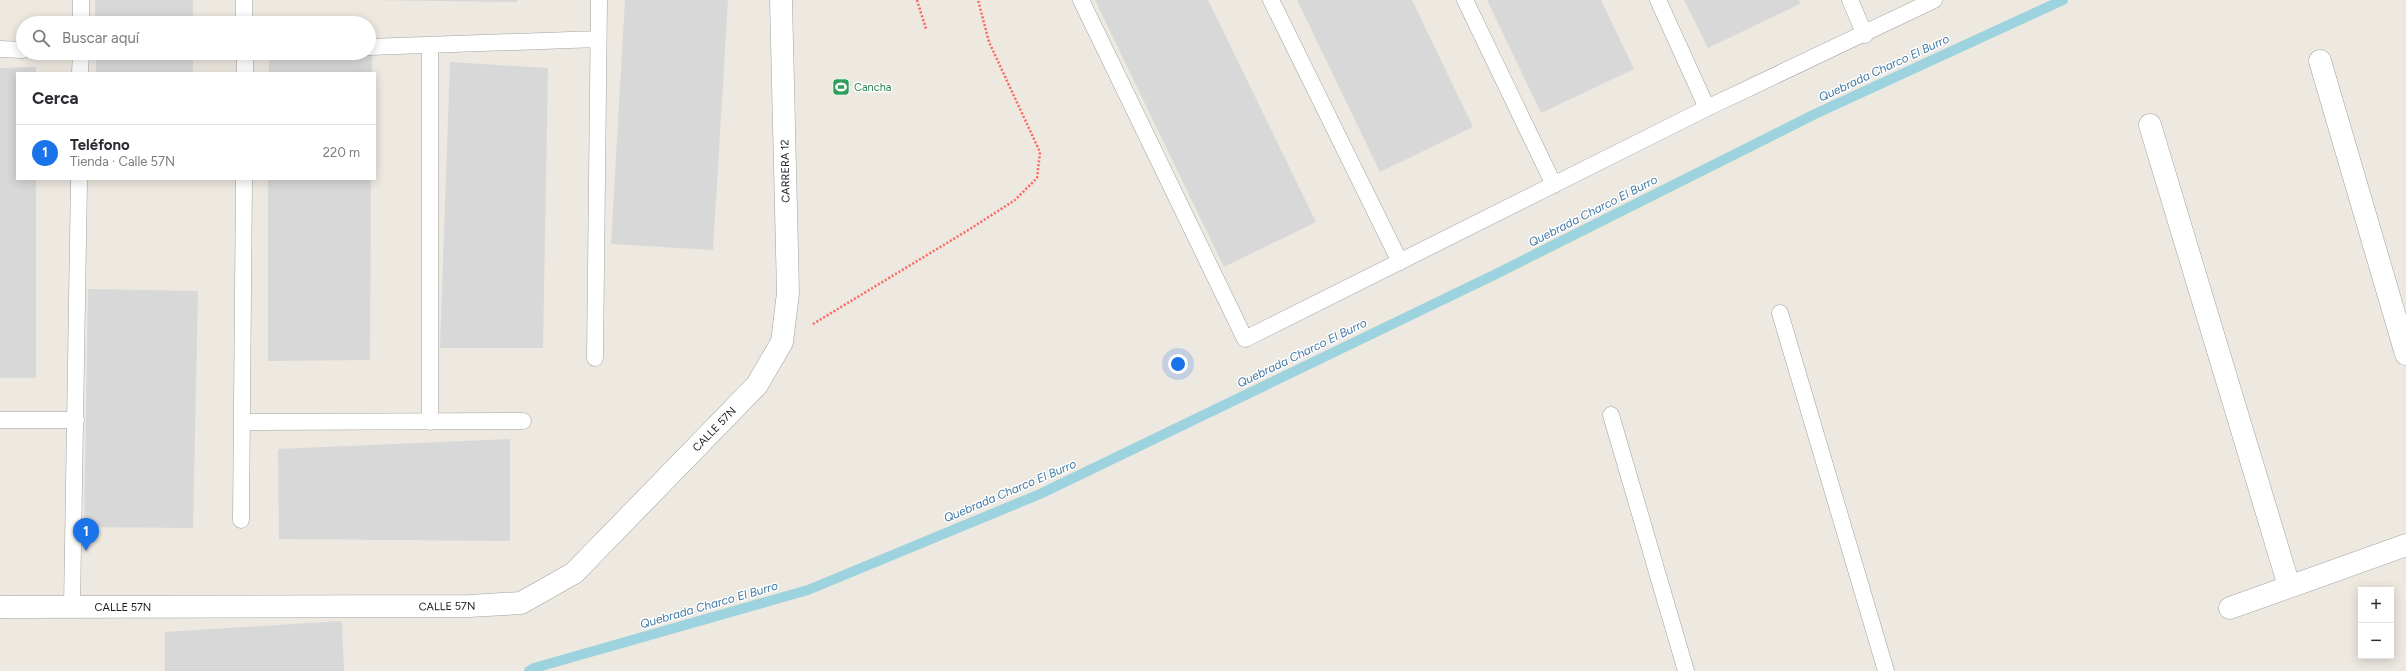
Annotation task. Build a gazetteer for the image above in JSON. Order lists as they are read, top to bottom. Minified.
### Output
{"streets":{"street":["CARRERA 12","CALLE 57N"]},"crossings":[["CARRERA 12","CALLE 57N"]],"water":["Quebrada Charco El Burro"],"places":{"sports":["Cancha"]},"page":{"search":"Buscar aquí","heading":"Cerca","list":[{"mark":"1","name":"Teléfono","note":"Tienda · Calle 57N","value":"220 m"}],"pins":"1","map_buttons":["+","−"]}}
